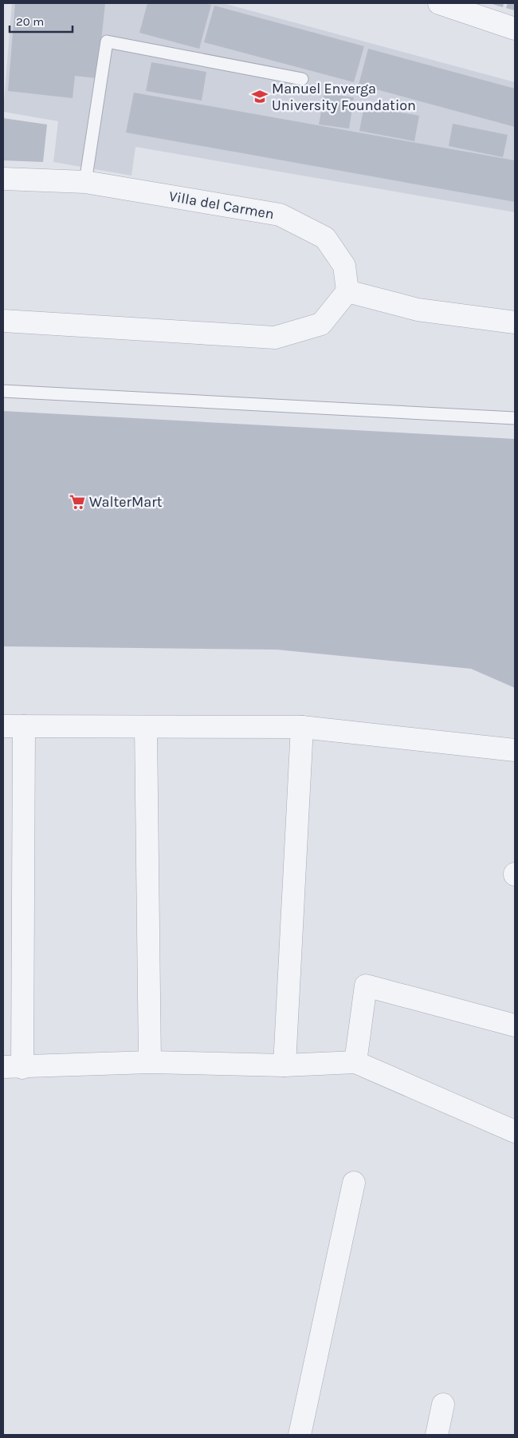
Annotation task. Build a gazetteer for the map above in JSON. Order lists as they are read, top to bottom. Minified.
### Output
{"streets":{"street":["Villa del Carmen"]},"places":{"school or university":["Manuel Enverga University Foundation"],"supermarket":["WalterMart"]},"scale_bar":"20 m"}
